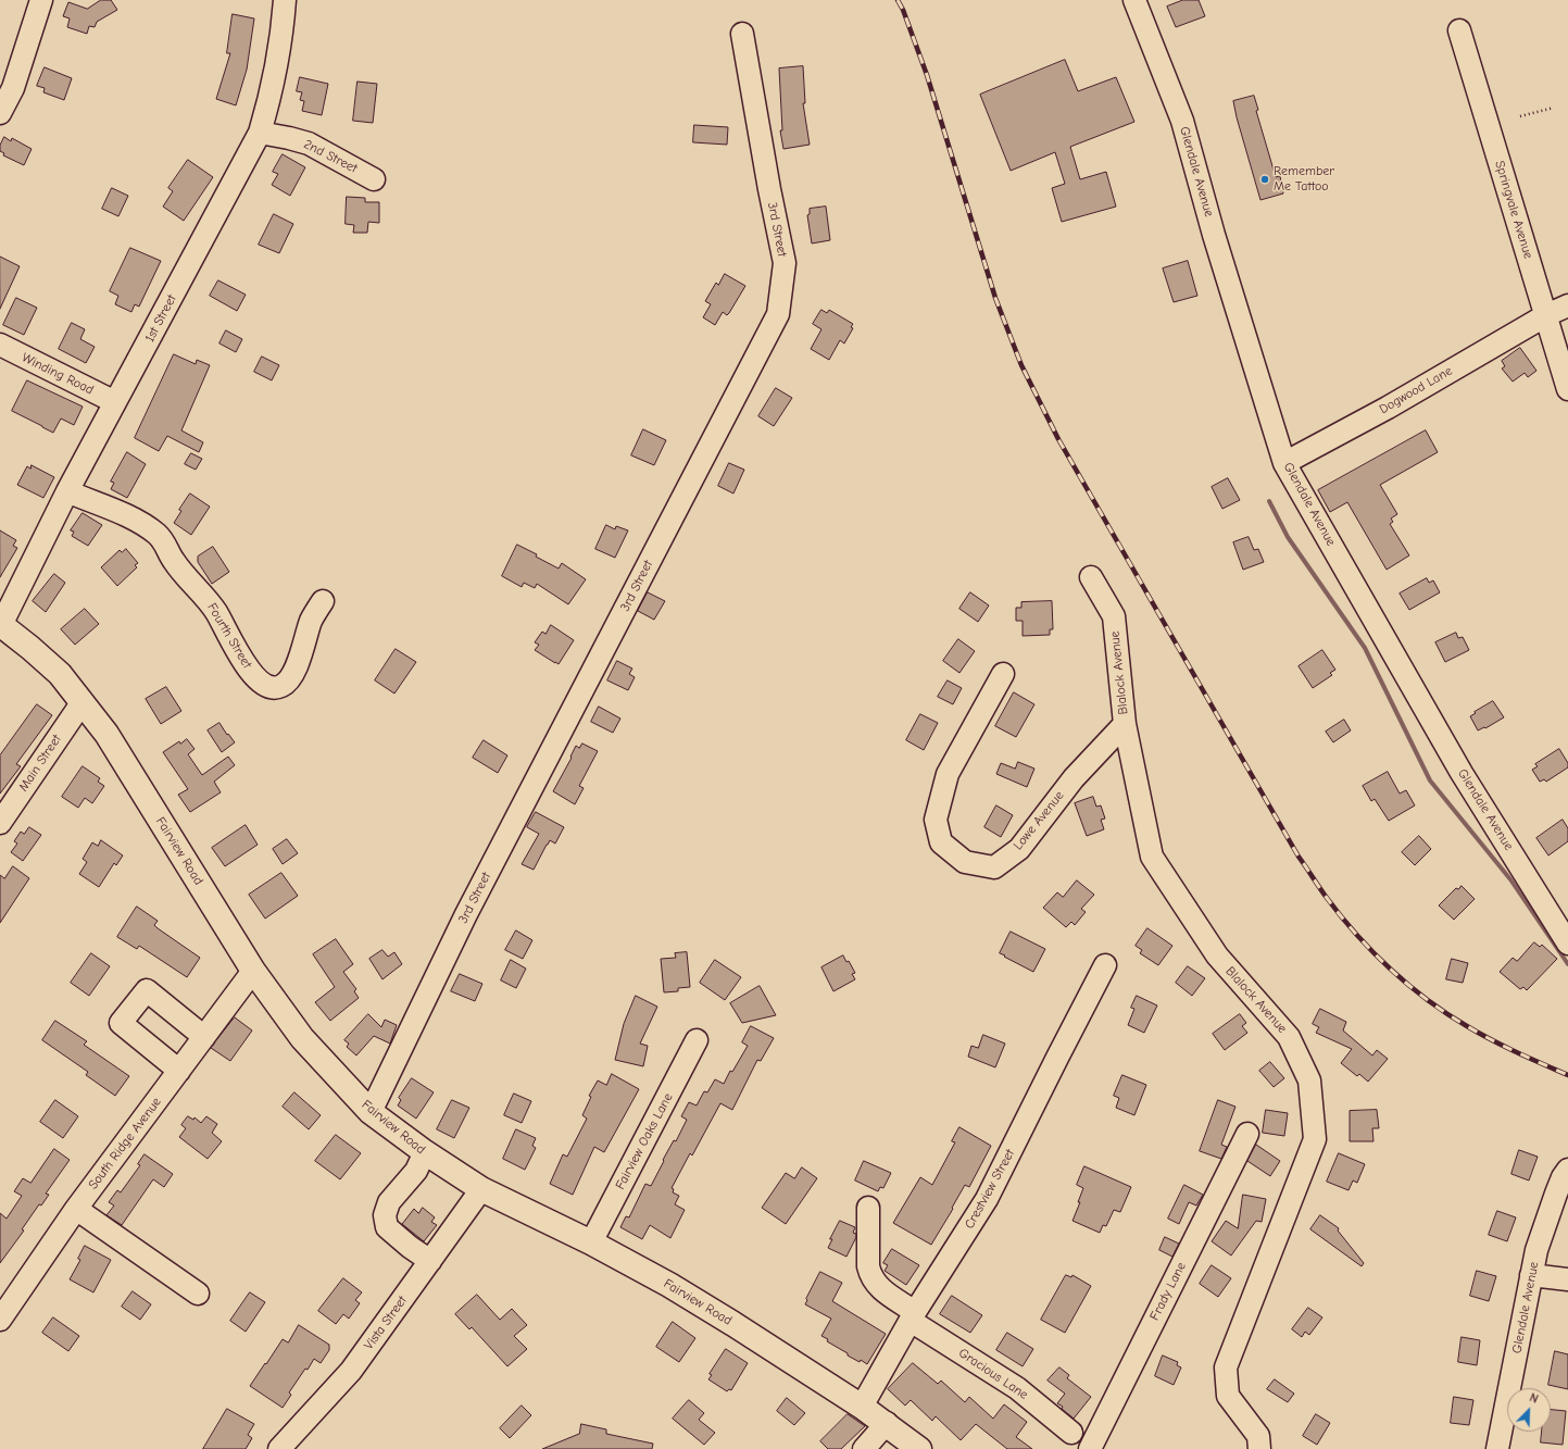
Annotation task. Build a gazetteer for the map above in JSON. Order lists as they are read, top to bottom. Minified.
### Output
{"streets":{"main road":["Fairview Road"],"street":["2nd Street","Glendale Avenue","Springvale Avenue","3rd Street","1st Street","Winding Road","Dogwood Lane","Fourth Street","Blalock Avenue","Main Street","Lowe Avenue","Fairview Oaks Lane","South Ridge Avenue","Crestview Street","Frady Lane","Vista Street","Gracious Lane"]},"crossings":[["2nd Street","1st Street"],["Glendale Avenue","Dogwood Lane"],["Springvale Avenue","Dogwood Lane"],["3rd Street","Fairview Road"],["1st Street","Winding Road"],["1st Street","Fourth Street"],["1st Street","Fairview Road"],["Blalock Avenue","Lowe Avenue"],["Main Street","Fairview Road"],["Fairview Road","Fairview Oaks Lane"],["Fairview Road","South Ridge Avenue"],["Fairview Road","Crestview Street"],["Fairview Road","Vista Street"],["Crestview Street","Gracious Lane"]],"places":["Remember Me Tattoo"],"north":"top right"}
